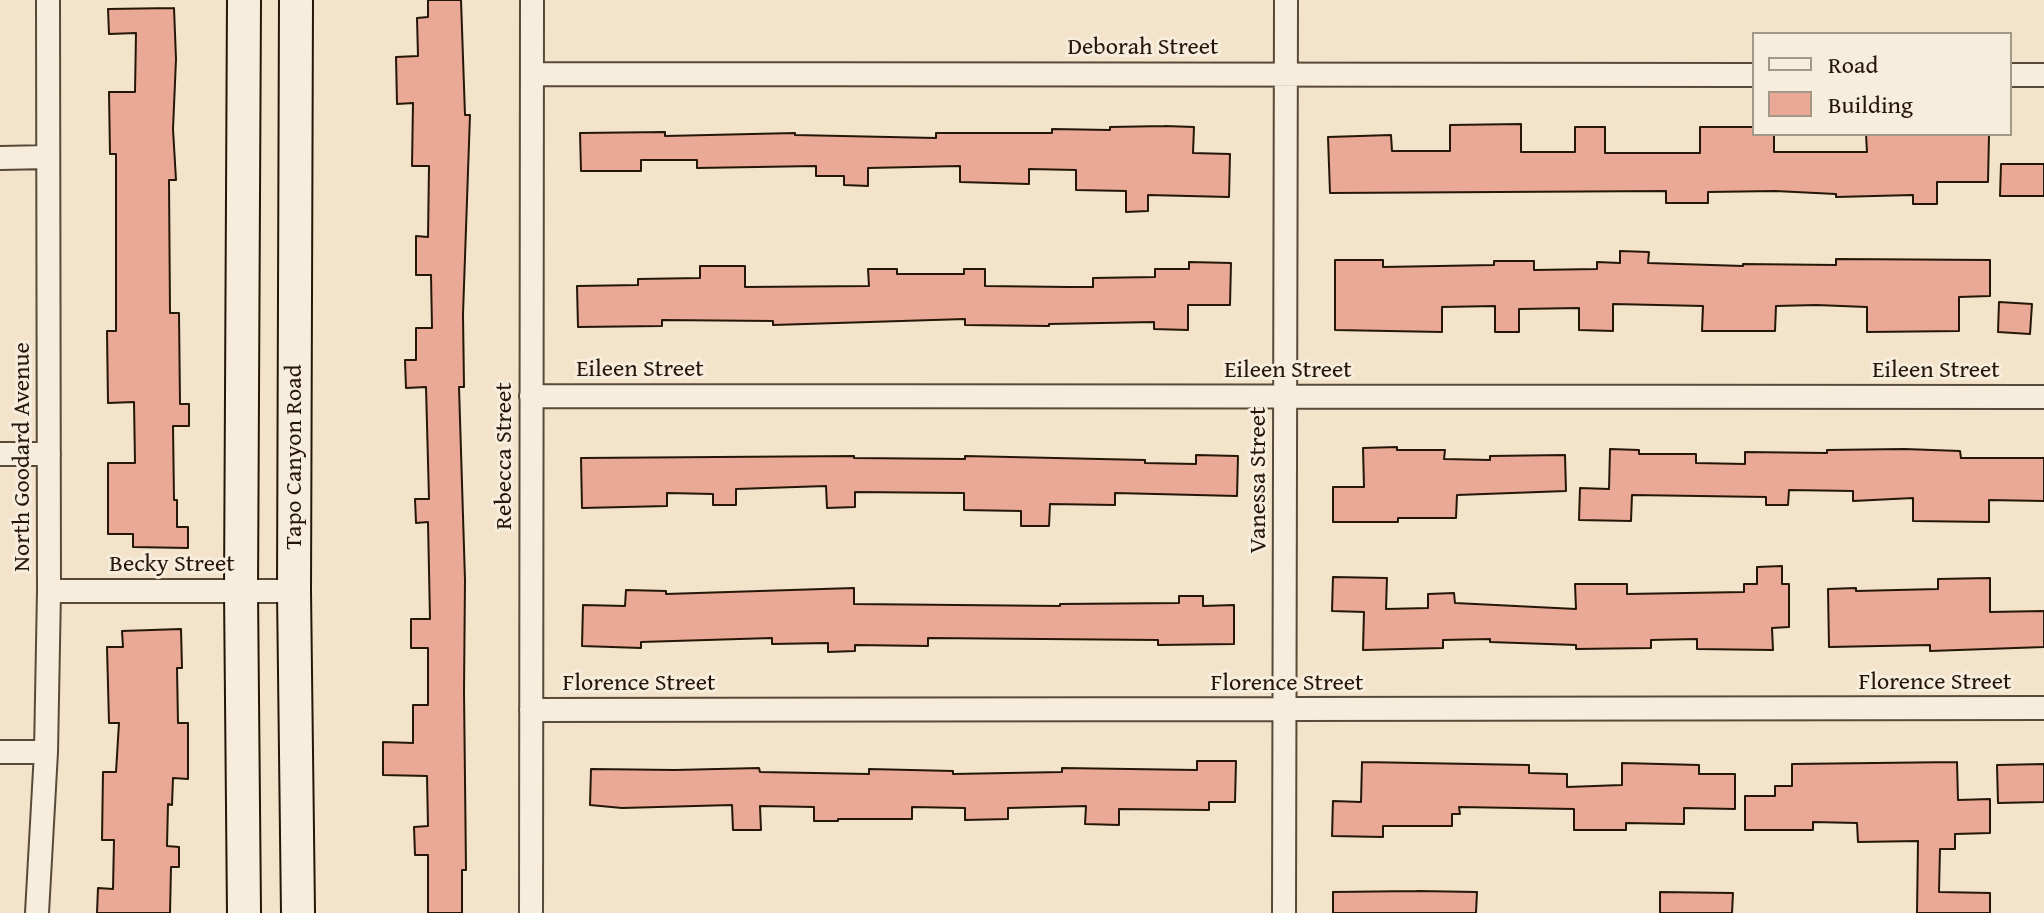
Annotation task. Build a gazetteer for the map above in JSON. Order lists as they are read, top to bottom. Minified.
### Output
{"streets":{"main road":["Tapo Canyon Road"],"street":["Deborah Street","Eileen Street","Rebecca Street","North Goodard Avenue","Vanessa Street","Becky Street","Florence Street"]},"crossings":[["Deborah Street","Rebecca Street"],["Deborah Street","Vanessa Street"],["Eileen Street","Rebecca Street"],["Eileen Street","Vanessa Street"],["Rebecca Street","Florence Street"],["North Goodard Avenue","Becky Street"],["Tapo Canyon Road","Becky Street"],["Vanessa Street","Florence Street"]],"legend":["Road","Building"]}
